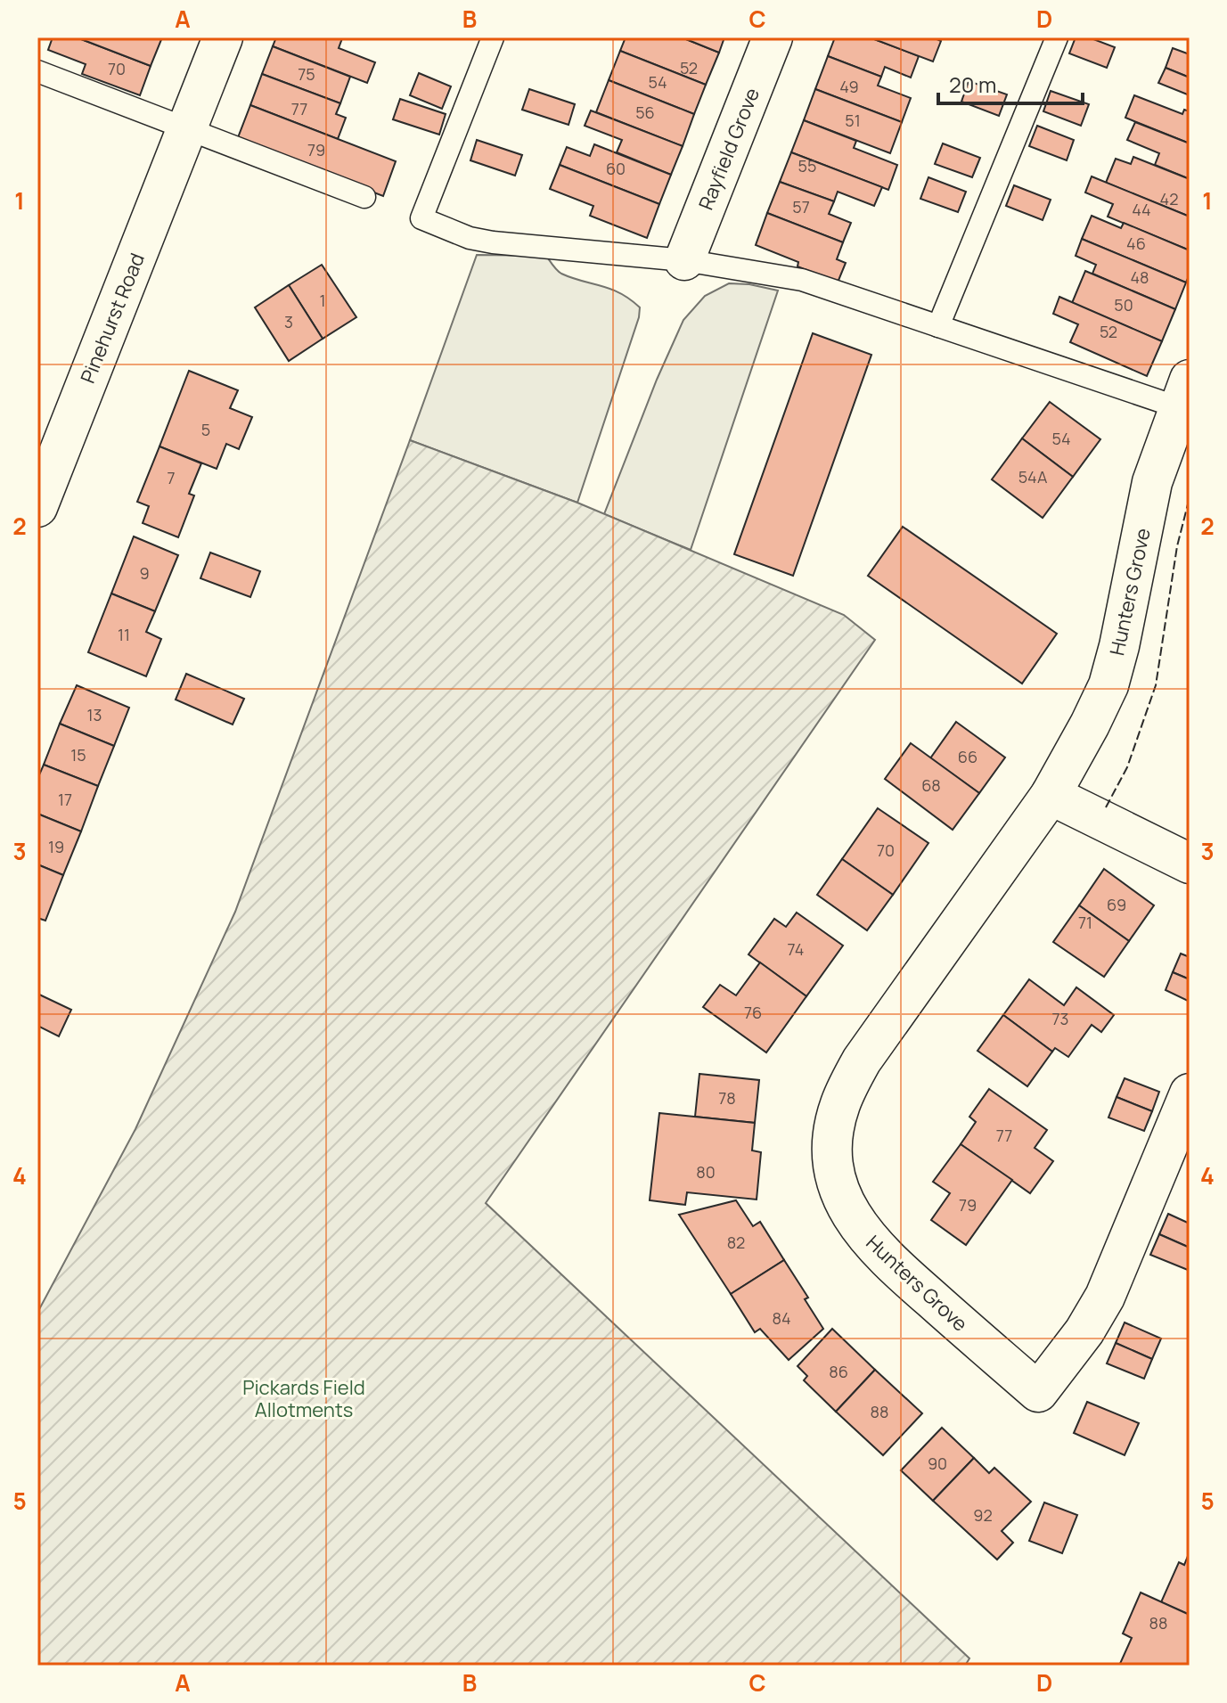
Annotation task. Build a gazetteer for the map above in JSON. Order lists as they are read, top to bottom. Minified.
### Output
{"streets":{"street":["Rayfield Grove","Pinehurst Road","Hunters Grove"]},"parks":["Pickards Field Allotments"],"house_numbers":["52","70","75","54","49","77","56","51","79","55","60","42","57","44","46","48","1","50","3","52","5","54","54A","7","9","11","13","15","66","68","17","19","70","69","71","74","76","73","78","77","80","79","82","84","86","88","90","92","88"],"scale_bar":"20 m","grid":{"columns":["A","B","C","D"],"rows":["1","2","3","4","5"]}}
